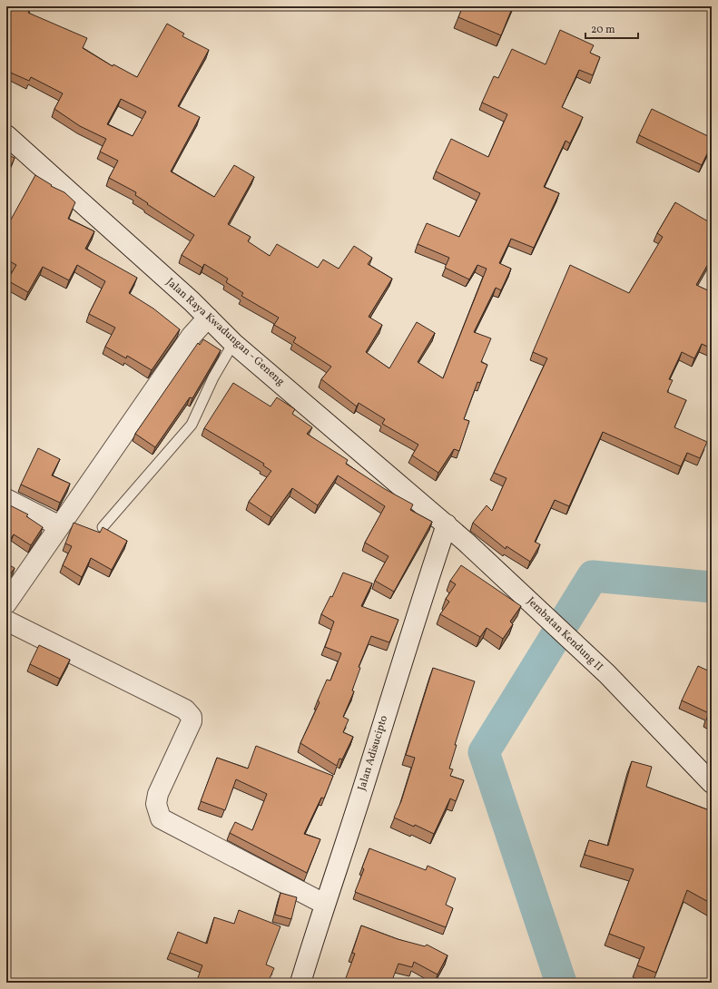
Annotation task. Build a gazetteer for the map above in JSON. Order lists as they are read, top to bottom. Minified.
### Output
{"streets":{"main road":["Jalan Raya Kwadungan - Geneng","Jembatan Kendung II","Jalan Adisucipto"]},"crossings":[["Jalan Raya Kwadungan - Geneng","Jembatan Kendung II"],["Jalan Raya Kwadungan - Geneng","Jalan Adisucipto"]],"scale_bar":"20 m"}
